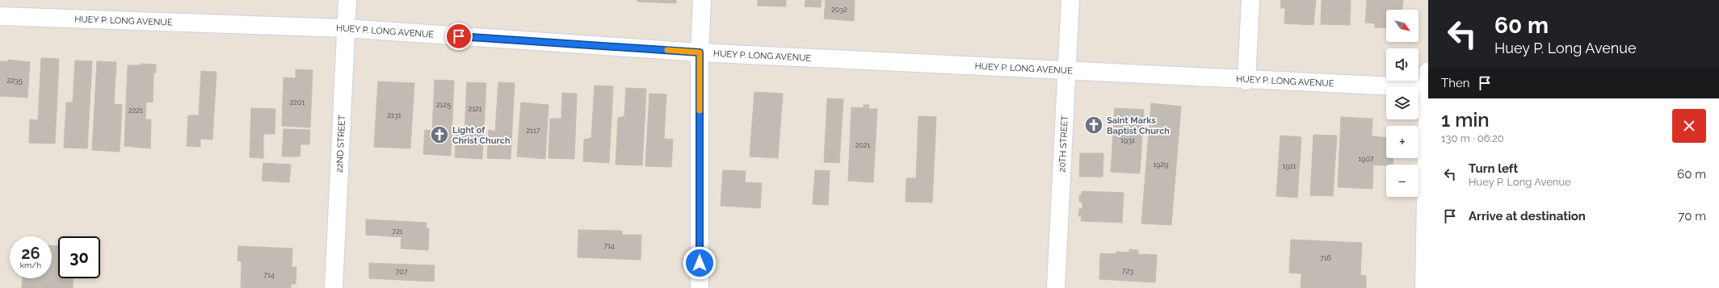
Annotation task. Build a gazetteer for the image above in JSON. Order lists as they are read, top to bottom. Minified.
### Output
{"streets":{"street":["HUEY P. LONG AVENUE","22ND STREET","20TH STREET"]},"crossings":[["HUEY P. LONG AVENUE","22ND STREET"],["HUEY P. LONG AVENUE","20TH STREET"]],"places":{"church":["Saint Marks Baptist Church","Light of Christ Church"]},"house_numbers":["2032","2235","2201","2125","2121","2221","2131","2117","1931","2021","1907","1929","1911","721","714","716","723","707","714"],"north":"bottom right","page":{"turn":["60 m","Huey P. Long Avenue"],"map_buttons":["+","−"],"then":"Then","heading":["1 min","130 m · 06:20"],"list":[{"name":"Turn left","note":"Huey P. Long Avenue","value":"60 m"},{"name":"Arrive at destination","value":"70 m"}],"speed":"26 km/h","limit":"30"}}
